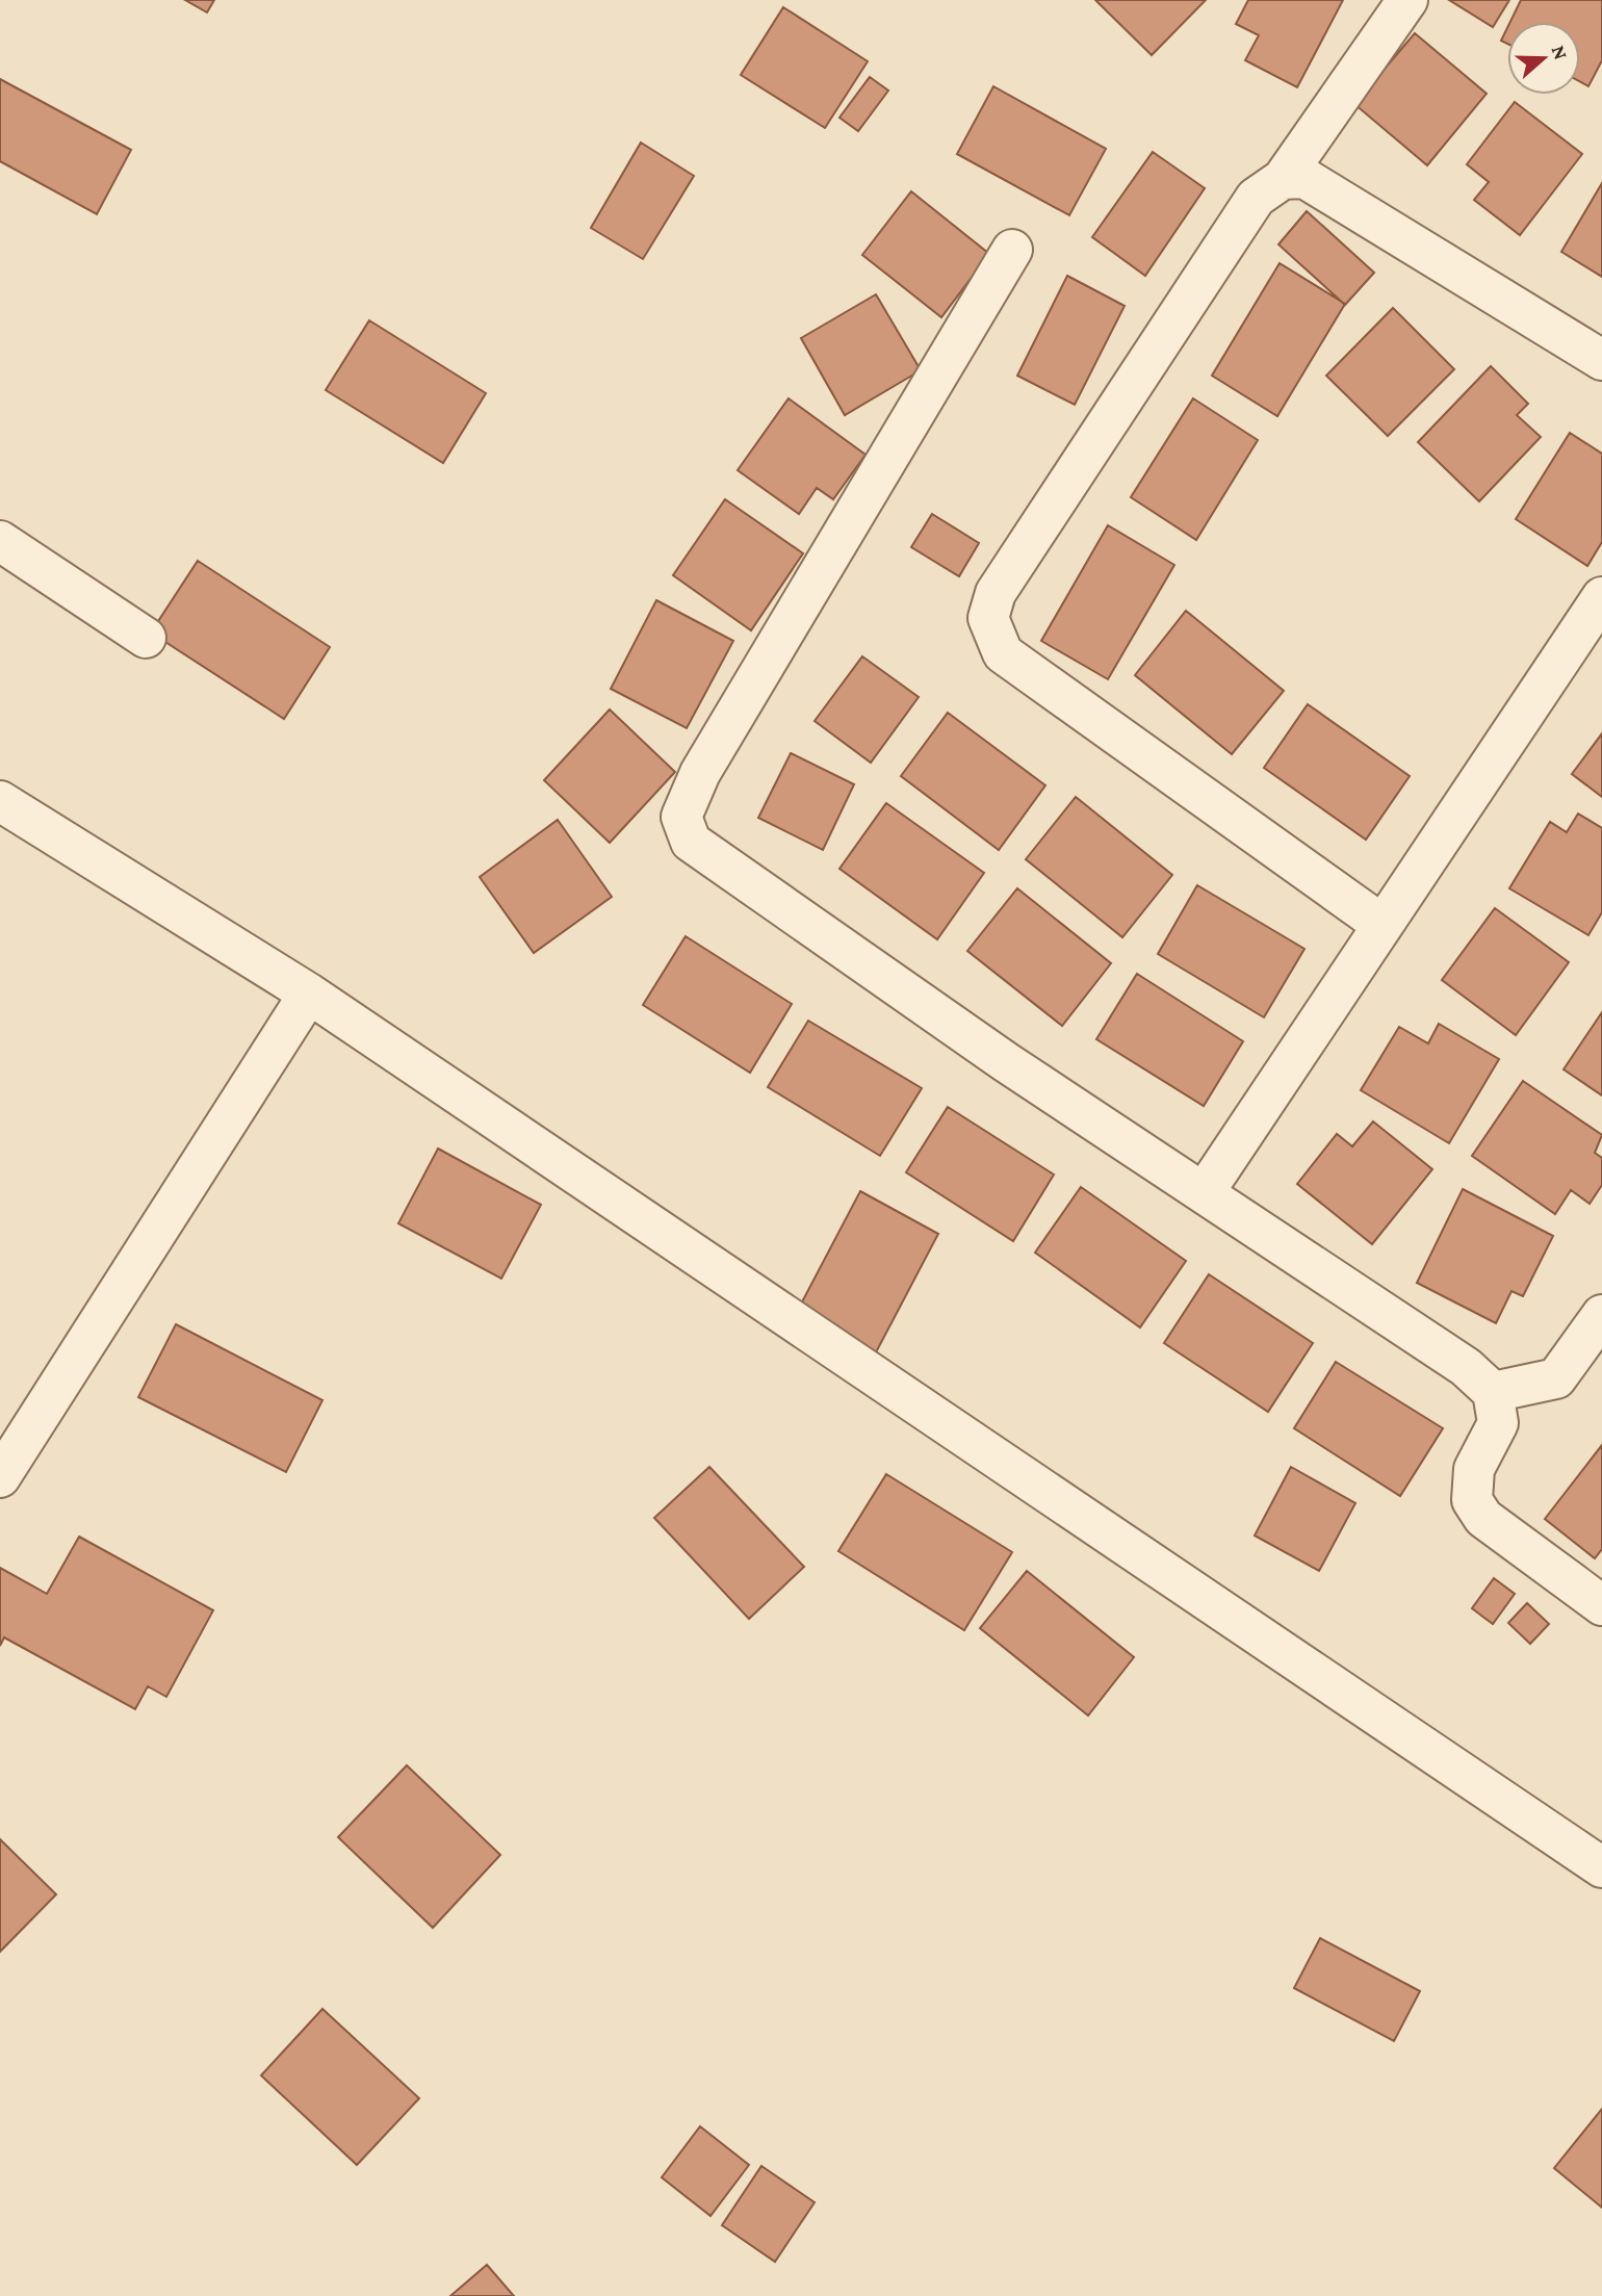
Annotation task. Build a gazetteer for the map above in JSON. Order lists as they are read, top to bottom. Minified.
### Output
{"north":"right"}
